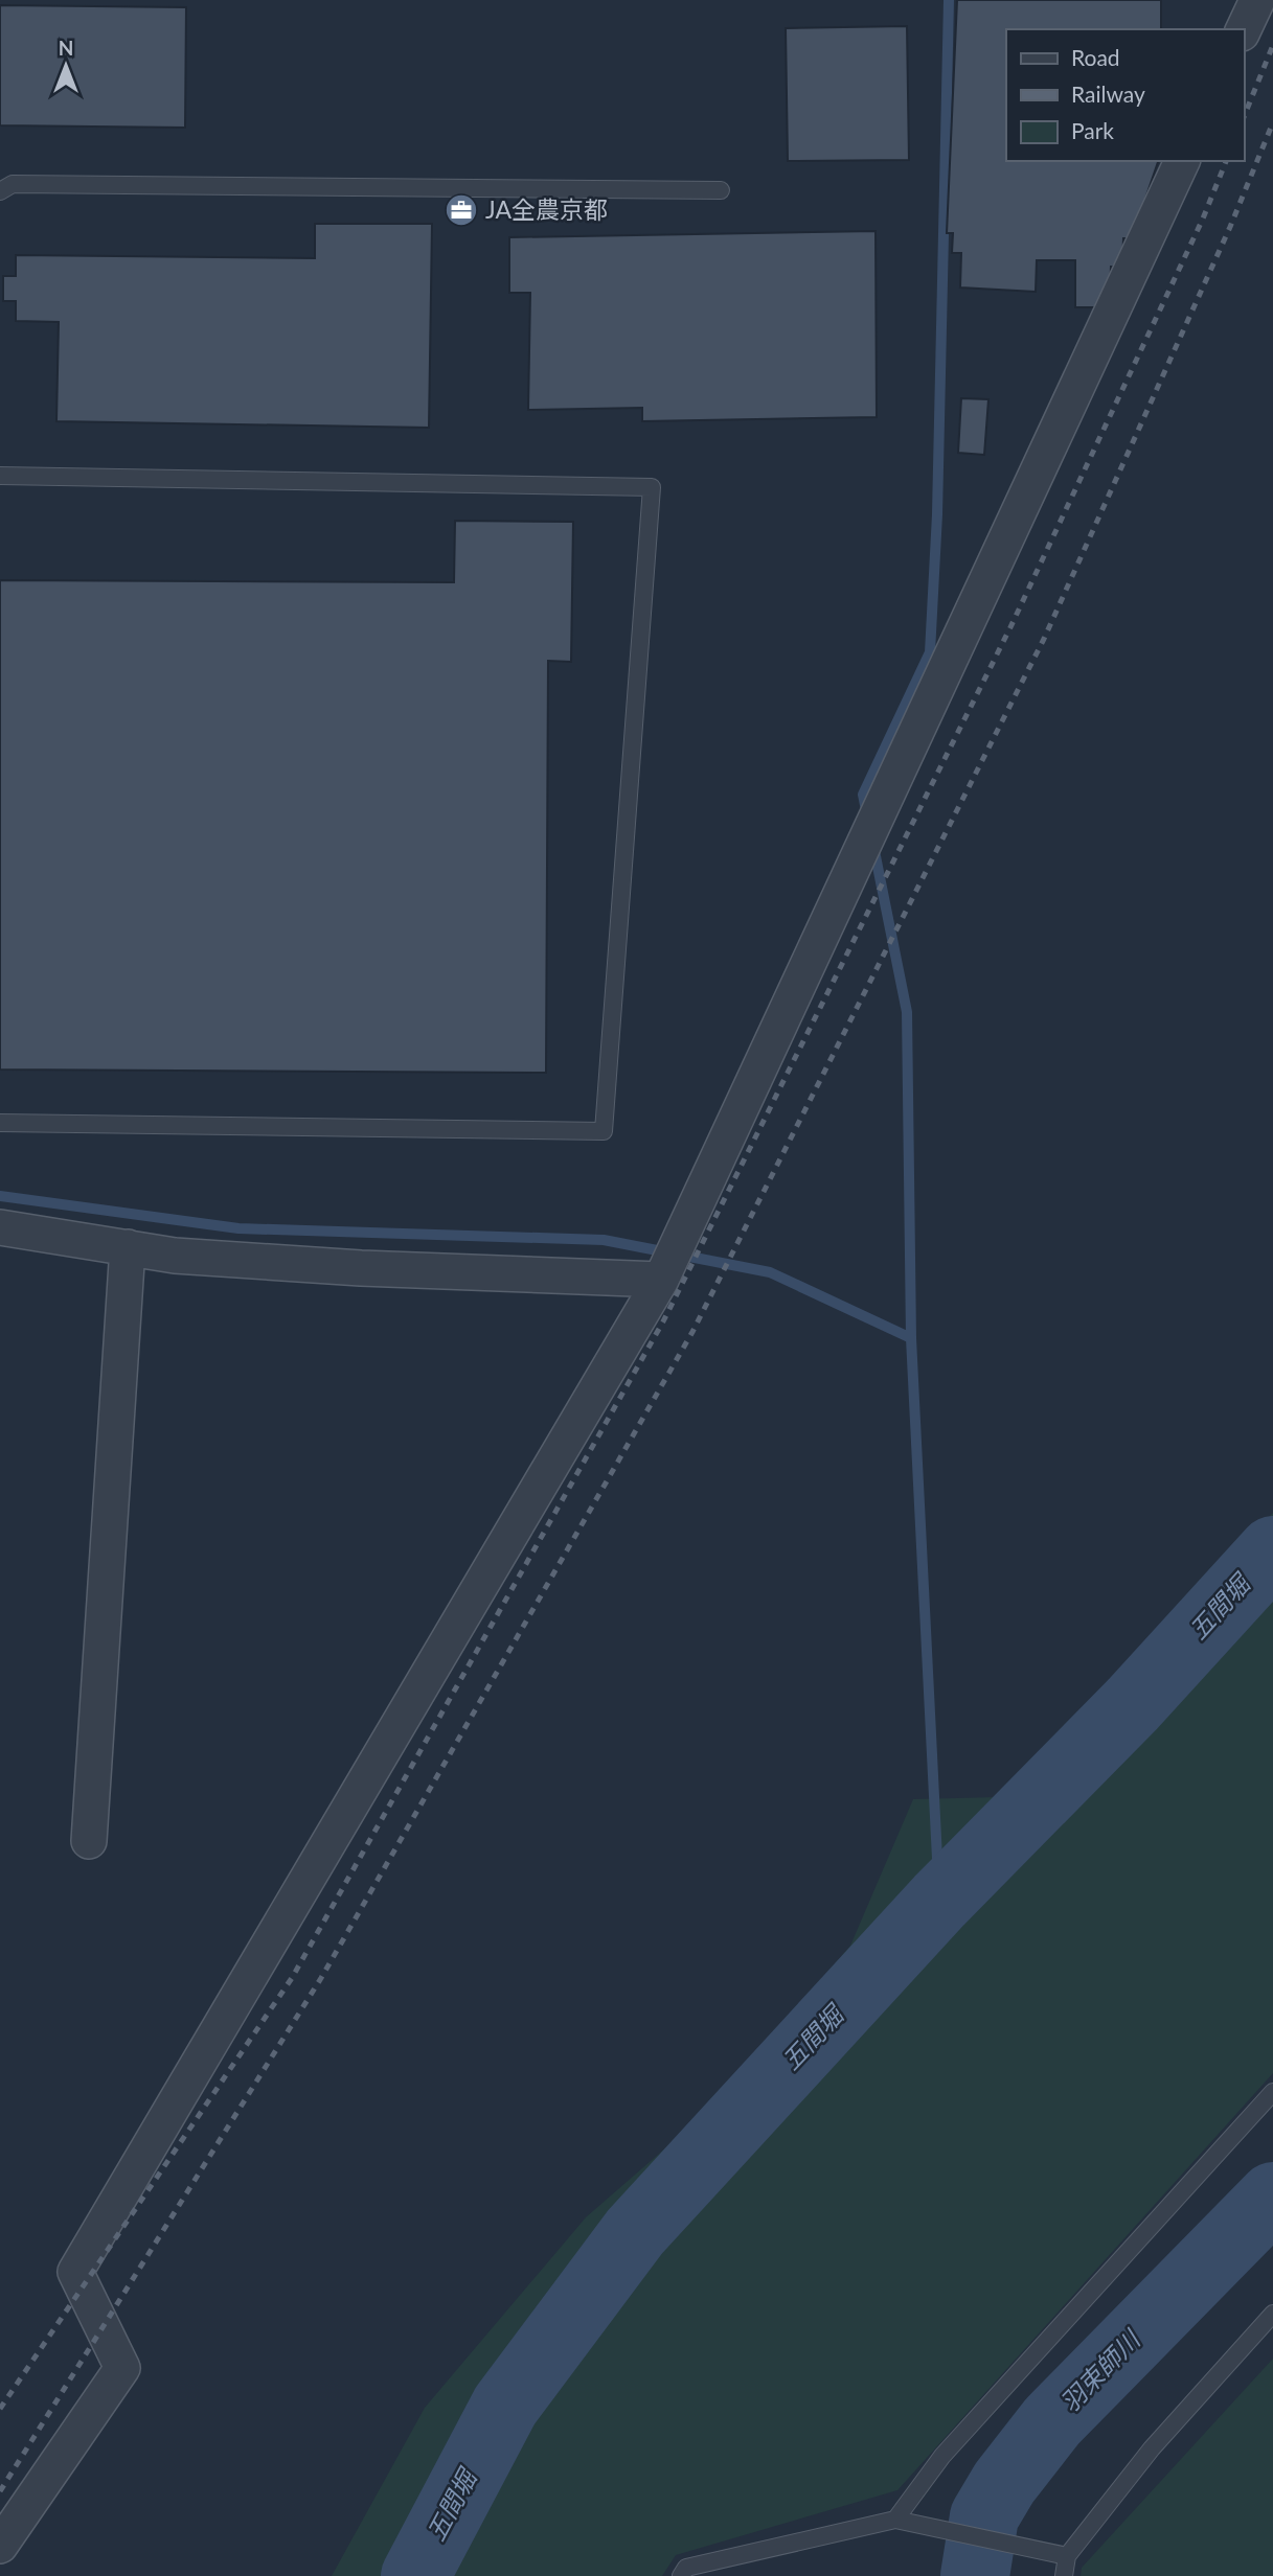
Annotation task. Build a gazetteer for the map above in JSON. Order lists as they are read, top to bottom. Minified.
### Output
{"water":["五間堀","羽束師川"],"places":{"office":["JA全農京都"]},"legend":["Road","Railway","Park"],"north":"top"}
